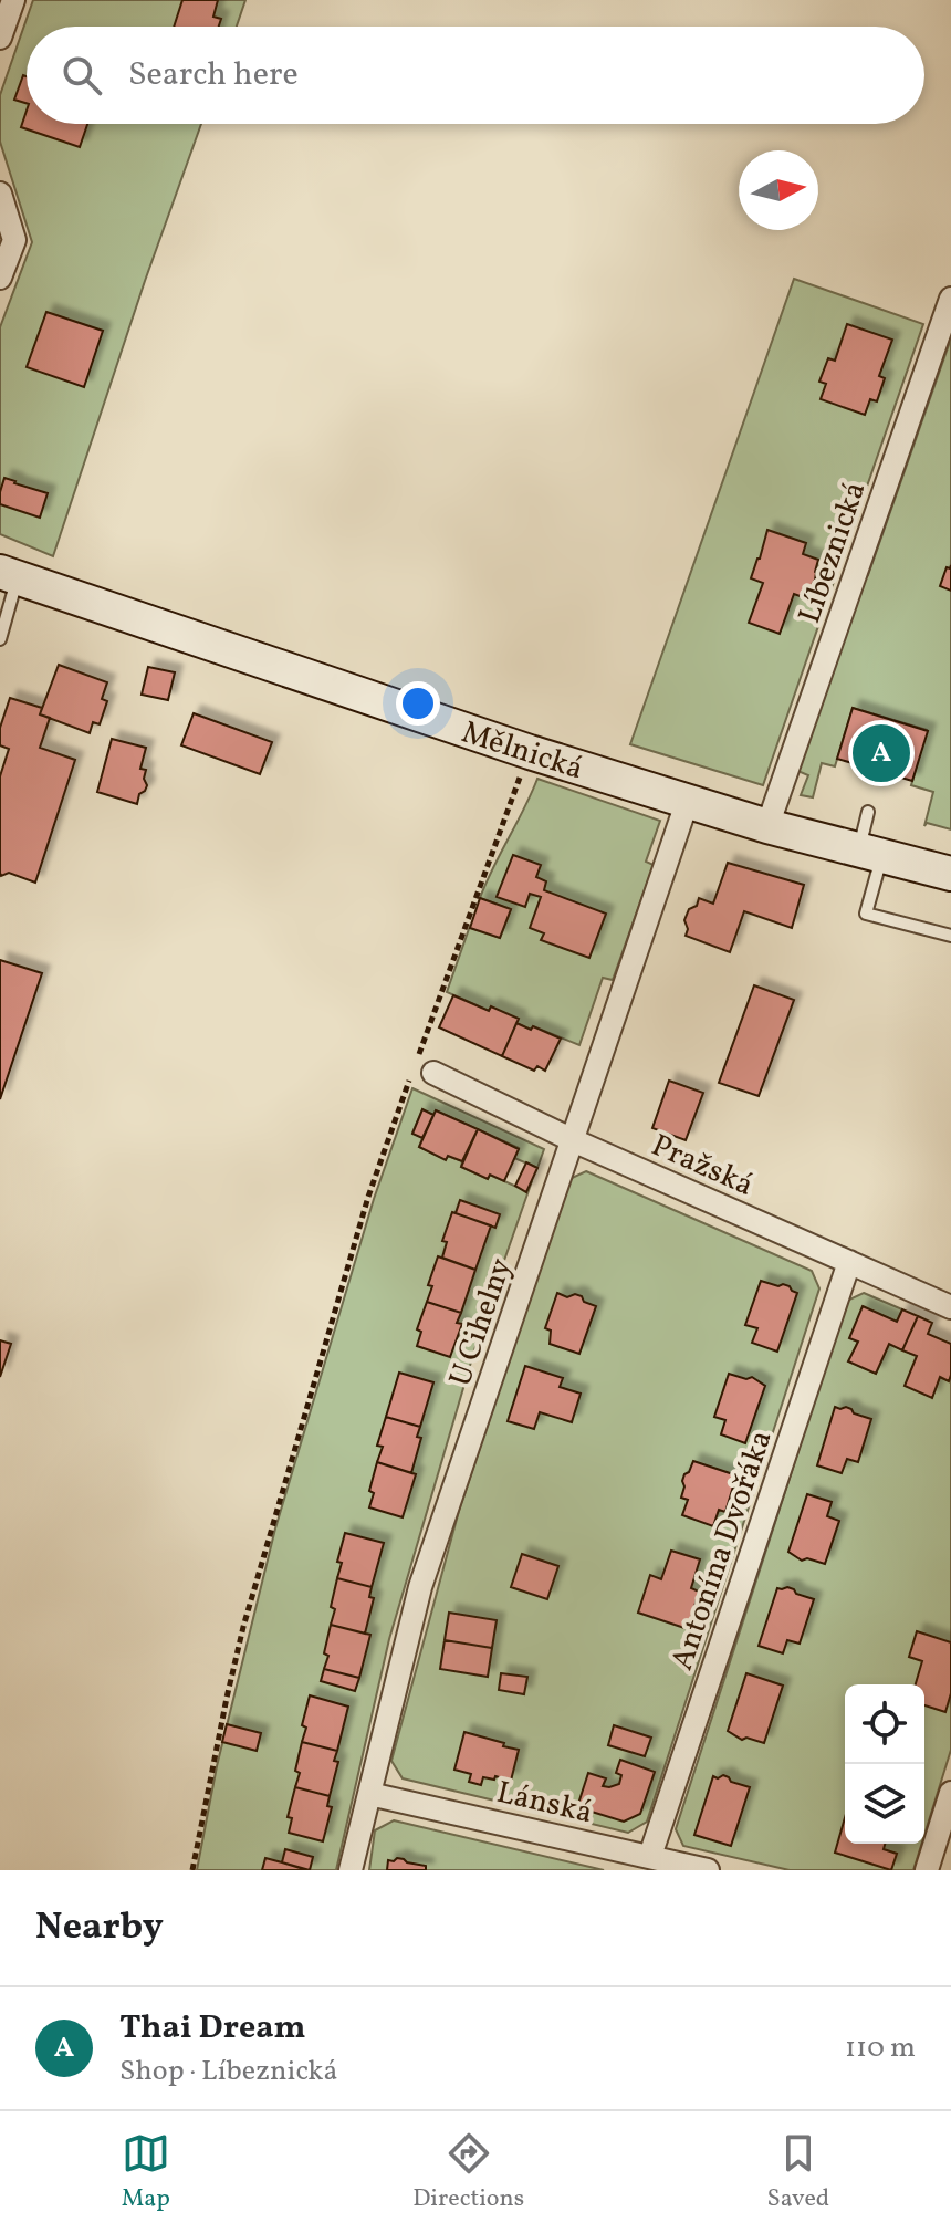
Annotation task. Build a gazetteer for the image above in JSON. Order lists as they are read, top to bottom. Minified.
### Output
{"streets":{"main road":["Mělnická"],"street":["Líbeznická","Pražská","U Cihelny","Antonína Dvořáka","Lánská"]},"crossings":[["Líbeznická","Mělnická"],["Mělnická","U Cihelny"],["Pražská","U Cihelny"],["Pražská","Antonína Dvořáka"],["U Cihelny","Lánská"],["Antonína Dvořáka","Lánská"]],"north":"right","page":{"search":"Search here","pins":"A","heading":"Nearby","list":[{"mark":"A","name":"Thai Dream","note":"Shop · Líbeznická","value":"110 m"}],"nav":["Map","Directions","Saved"]}}
